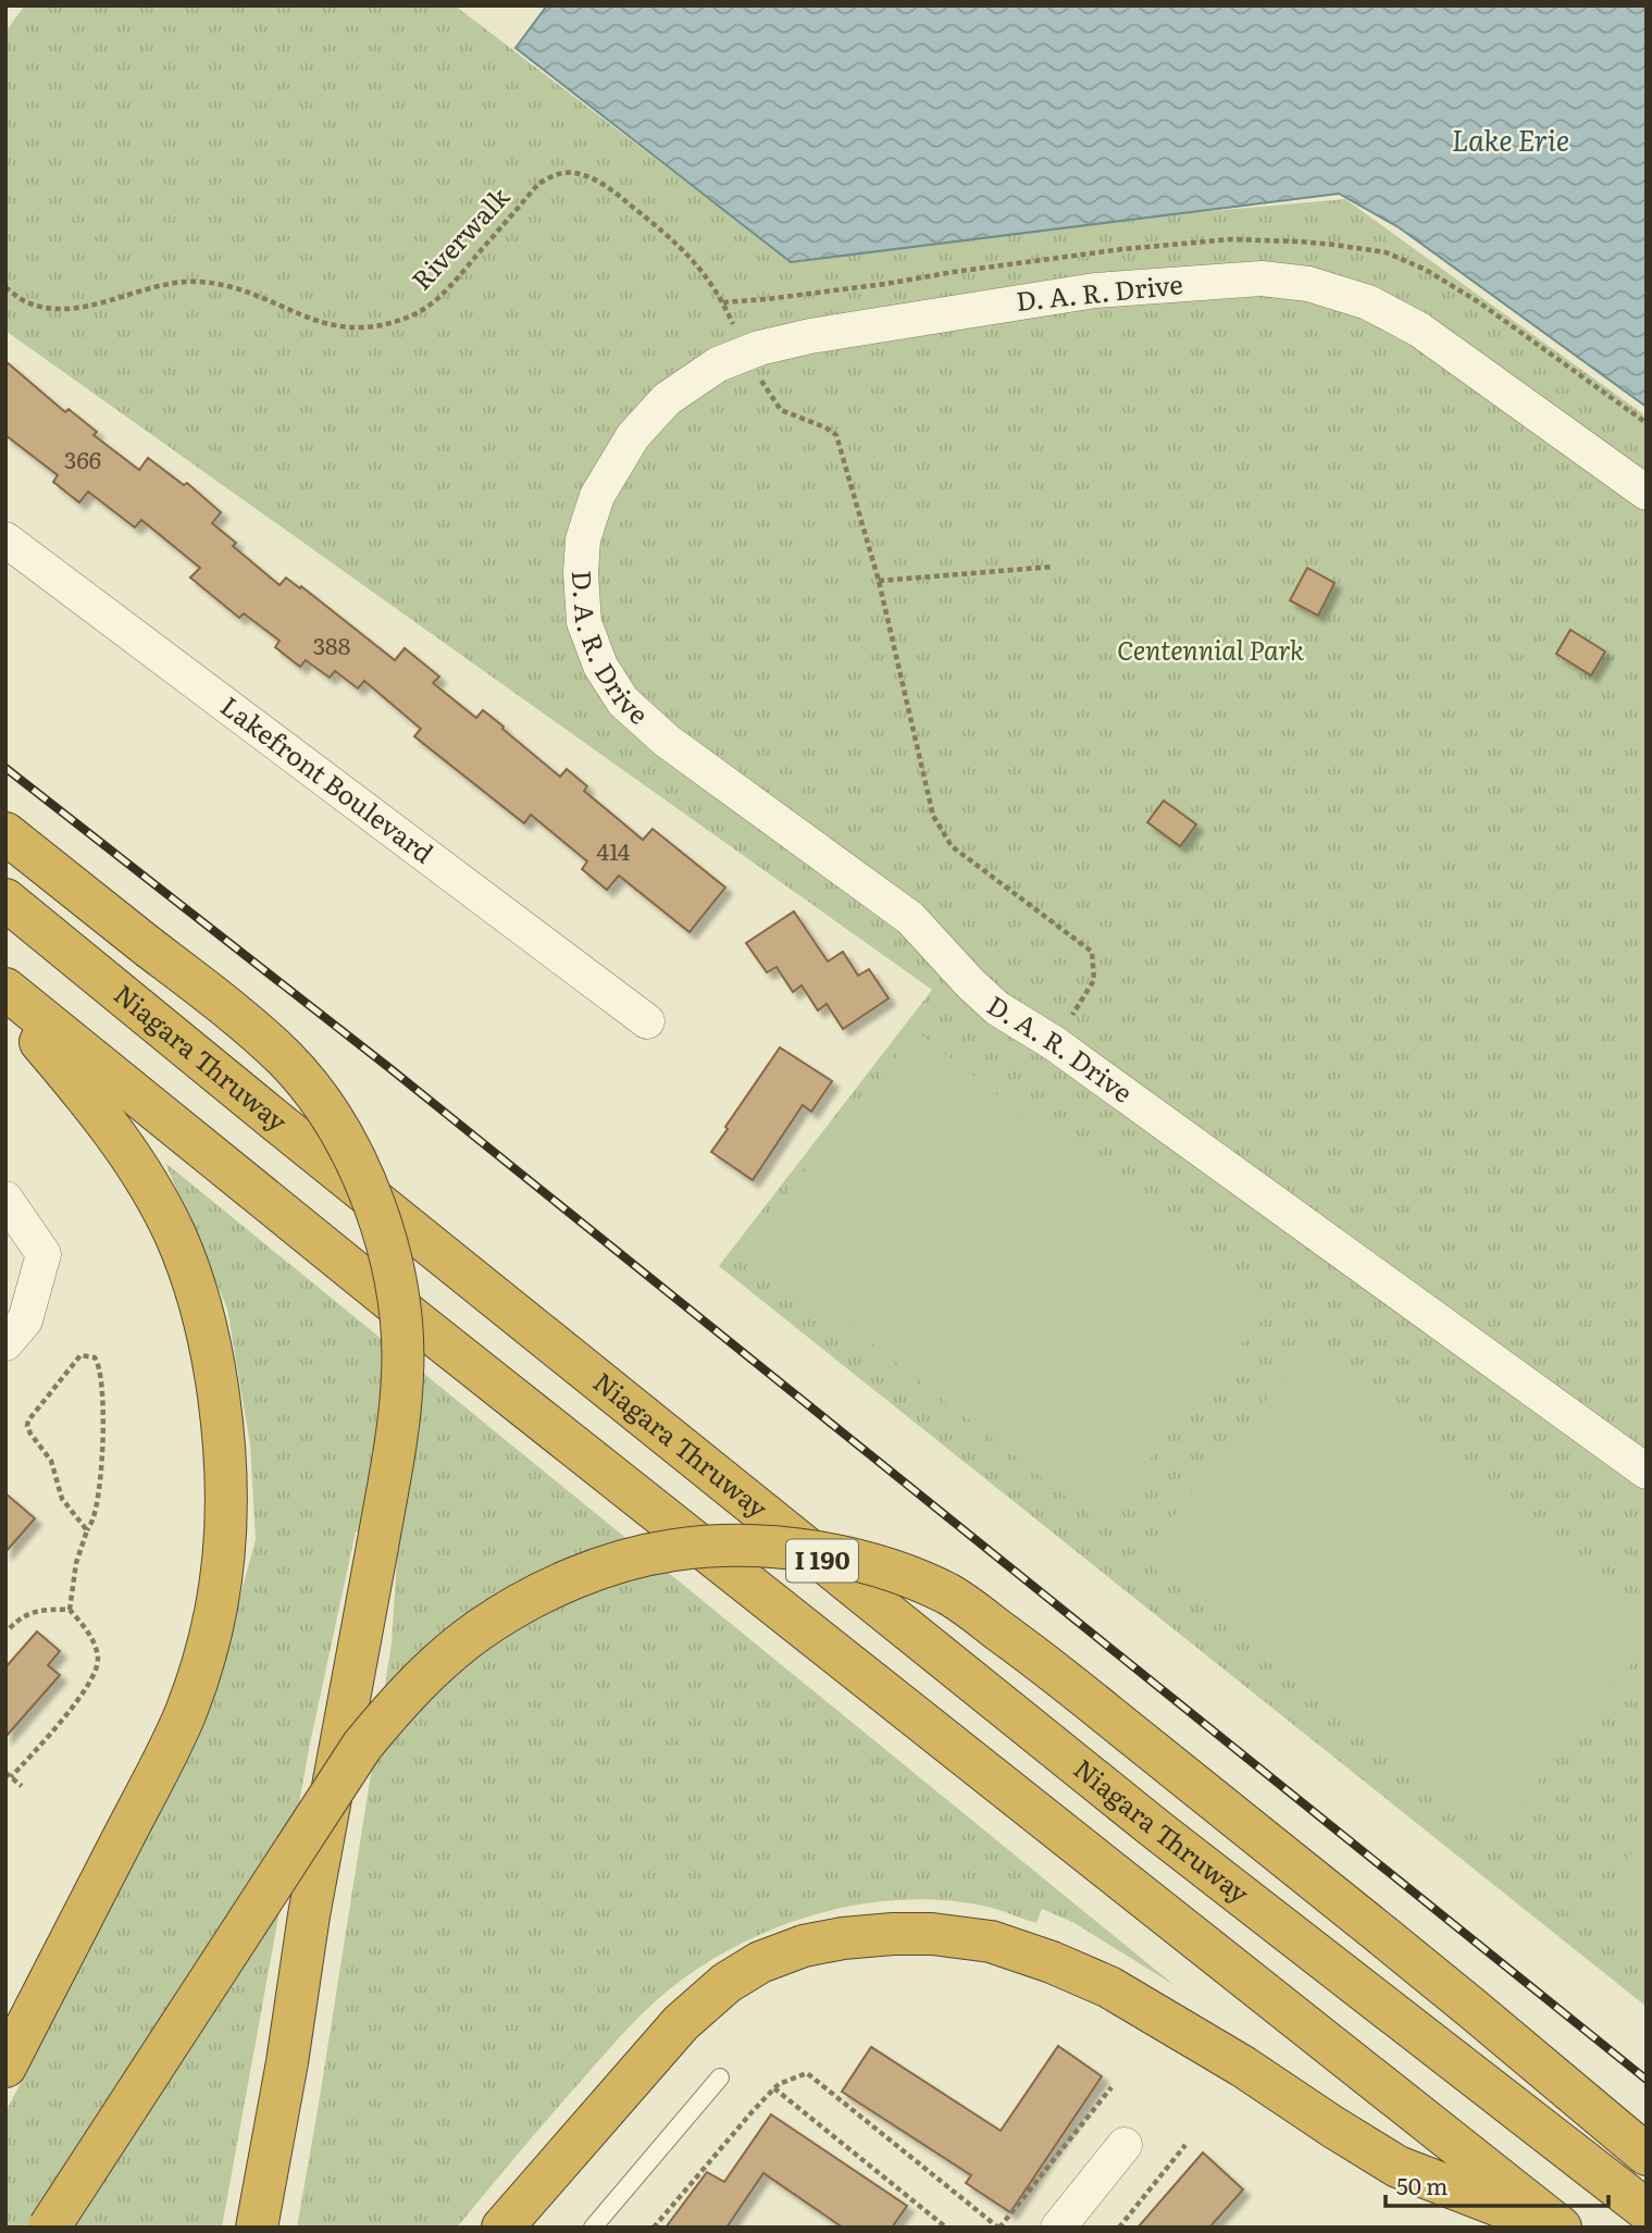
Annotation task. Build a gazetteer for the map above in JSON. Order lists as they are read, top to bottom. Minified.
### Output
{"streets":{"highway":["Niagara Thruway","I 190"],"street":["D. A. R. Drive","Lakefront Boulevard"],"path":["Riverwalk"]},"water":["Lake Erie"],"parks":["Centennial Park"],"house_numbers":["366","388","414"],"scale_bar":"50 m"}
